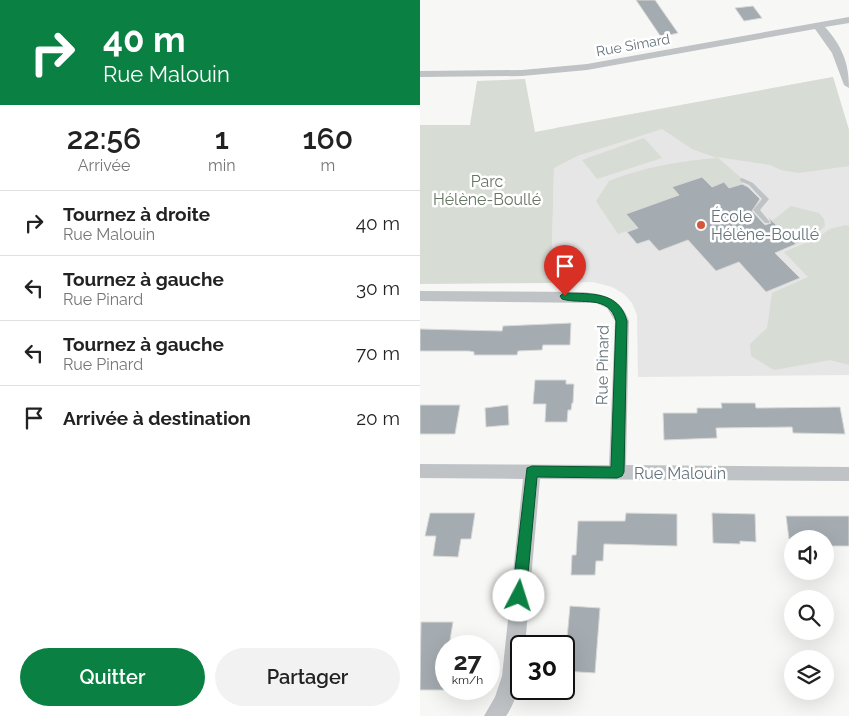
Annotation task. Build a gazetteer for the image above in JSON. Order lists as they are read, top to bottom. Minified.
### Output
{"streets":{"street":["Rue Simard","Rue Pinard","Rue Malouin"]},"crossings":[["Rue Pinard","Rue Malouin"]],"parks":["Parc Hélène-Boullé"],"places":["École Hélène-Boullé"],"page":{"turn":["40 m","Rue Malouin"],"eta":["22:56","Arrivée","1","min","160","m"],"list":[{"name":"Tournez à droite","note":"Rue Malouin","value":"40 m"},{"name":"Tournez à gauche","note":"Rue Pinard","value":"30 m"},{"name":"Tournez à gauche","note":"Rue Pinard","value":"70 m"},{"name":"Arrivée à destination","value":"20 m"}],"speed":"27 km/h","limit":"30","buttons":["Quitter","Partager"]}}
